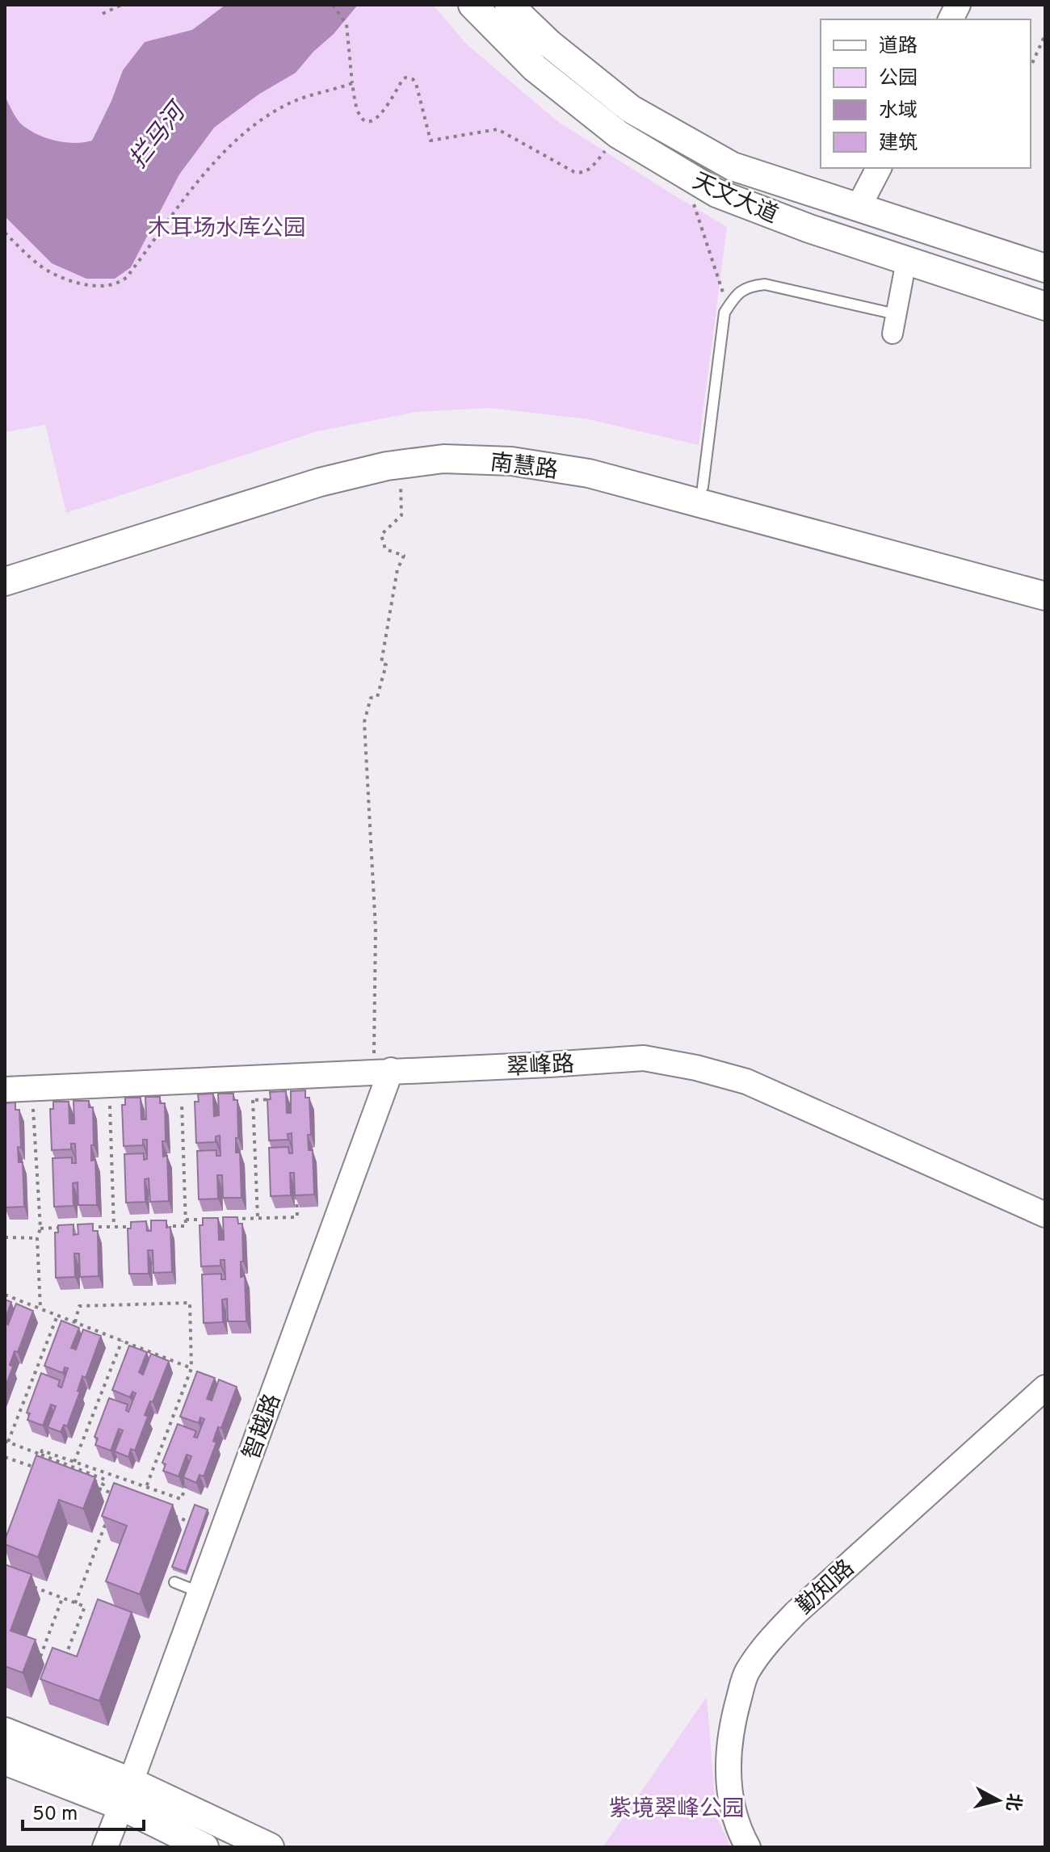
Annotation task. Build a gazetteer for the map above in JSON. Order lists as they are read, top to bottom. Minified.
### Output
{"streets":{"main road":["天文大道","南慧路"],"street":["翠峰路","智越路","勤知路"]},"crossings":[["翠峰路","智越路"]],"water":["拦马河"],"parks":["木耳场水库公园","紫境翠峰公园"],"legend":["道路","公园","水域","建筑"],"scale_bar":"50 m","north":"right"}
